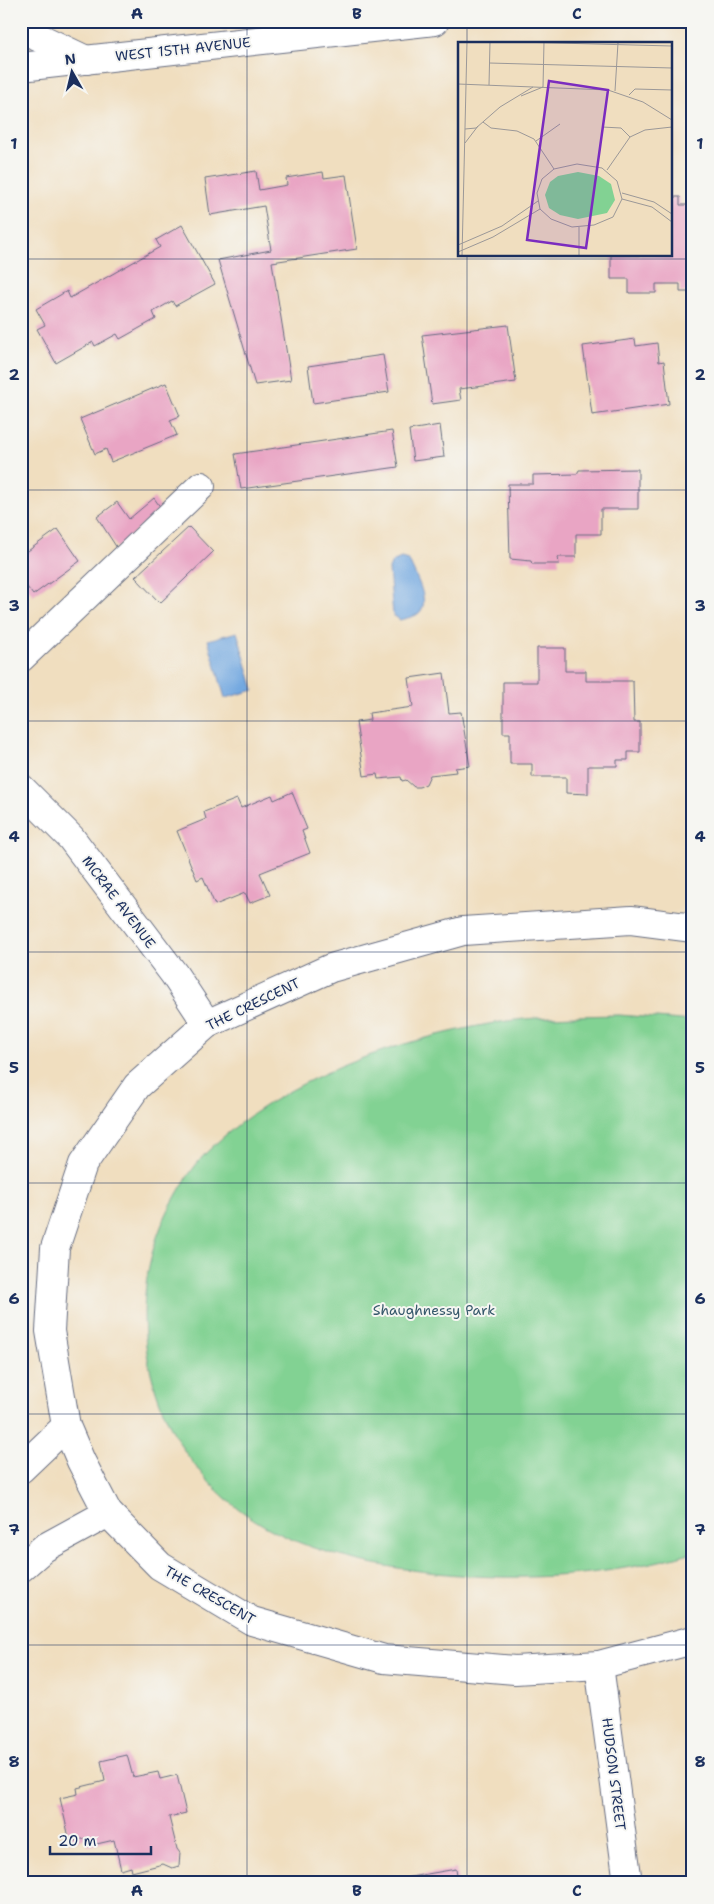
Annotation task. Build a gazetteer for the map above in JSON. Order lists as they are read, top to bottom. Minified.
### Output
{"streets":{"street":["WEST 15TH AVENUE","MCRAE AVENUE","THE CRESCENT","HUDSON STREET"]},"crossings":[["MCRAE AVENUE","THE CRESCENT"],["THE CRESCENT","HUDSON STREET"]],"parks":["Shaughnessy Park"],"scale_bar":"20 m","north":"top","grid":{"columns":["A","B","C"],"rows":["1","2","3","4","5","6","7","8"]}}
